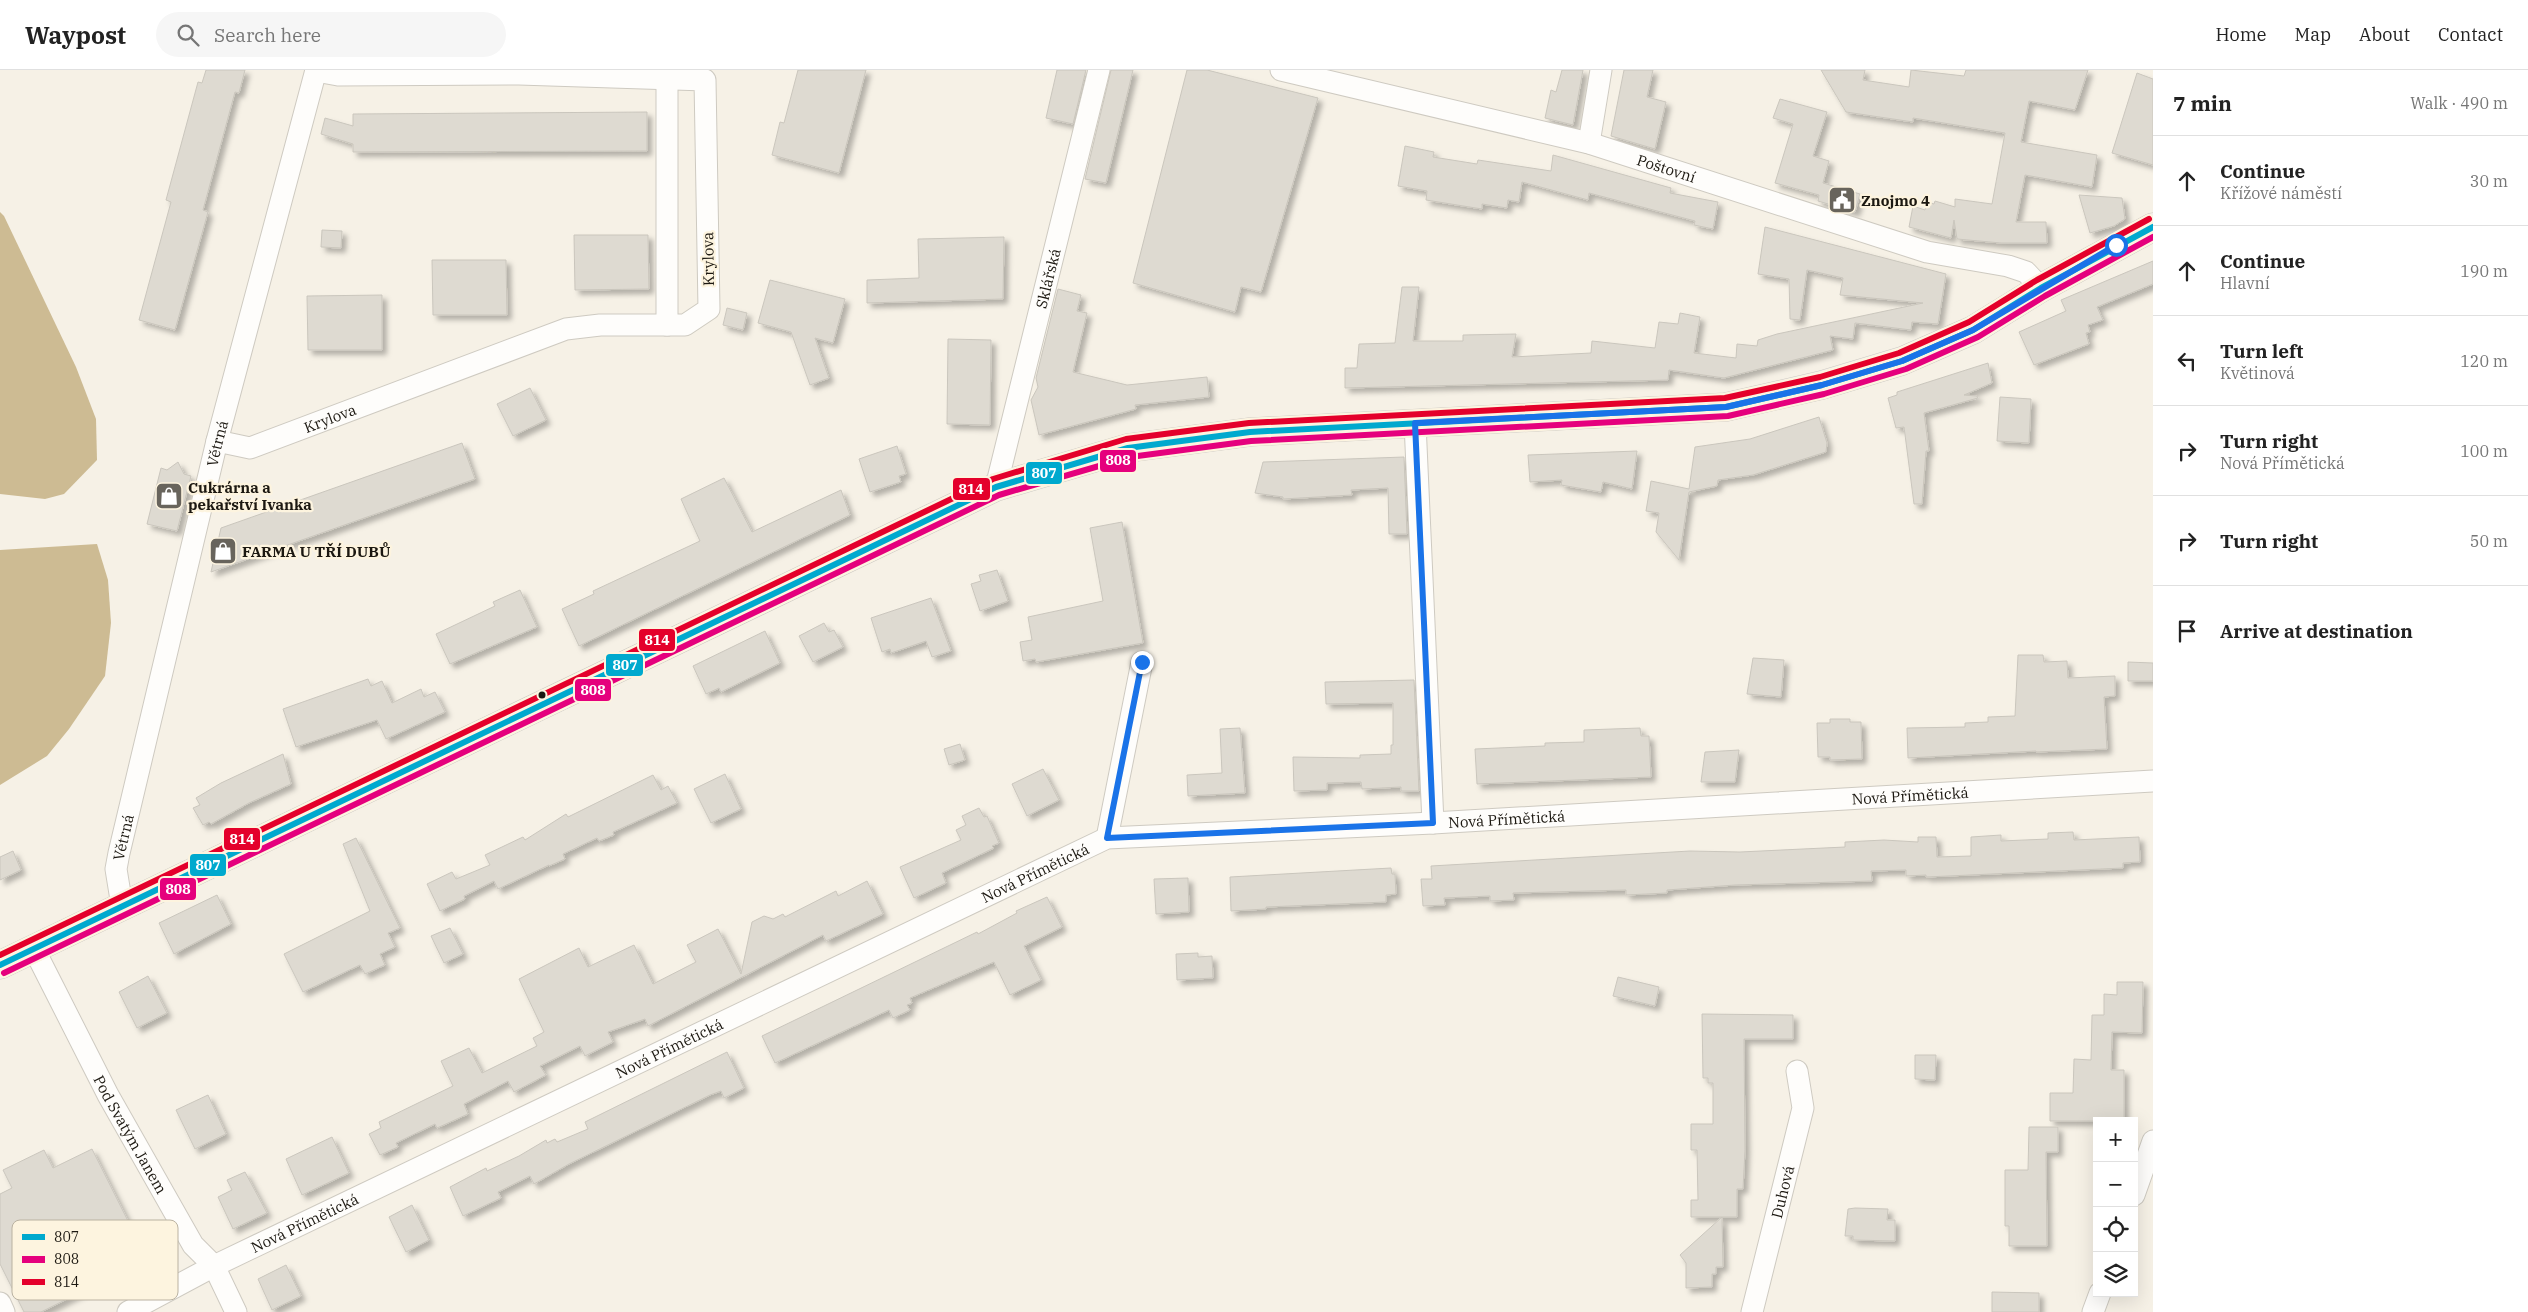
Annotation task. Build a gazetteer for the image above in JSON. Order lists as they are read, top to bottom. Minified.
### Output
{"streets":{"street":["Poštovní","Krylova","Sklářská","Větrná","Nová Přímětická","Pod Svatým Janem","Duhová"]},"crossings":[["Krylova","Větrná"],["Nová Přímětická","Pod Svatým Janem"]],"places":{"public building":["Znojmo 4"],"shop":["Cukrárna a pekařství Ivanka","FARMA U TŘÍ DUBŮ"]},"lines":["transit line 814","transit line 807","transit line 808"],"legend":["807","808","814"],"page":{"header":"Waypost","search":"Search here","nav":["Home","Map","About","Contact"],"heading":["7 min","Walk · 490 m"],"list":[["Continue","Křížové náměstí","30 m"],["Continue","Hlavní","190 m"],["Turn left","Květinová","120 m"],["Turn right","Nová Přímětická","100 m"],["Turn right","50 m"],"Arrive at destination"],"map_buttons":["+","−"]}}
